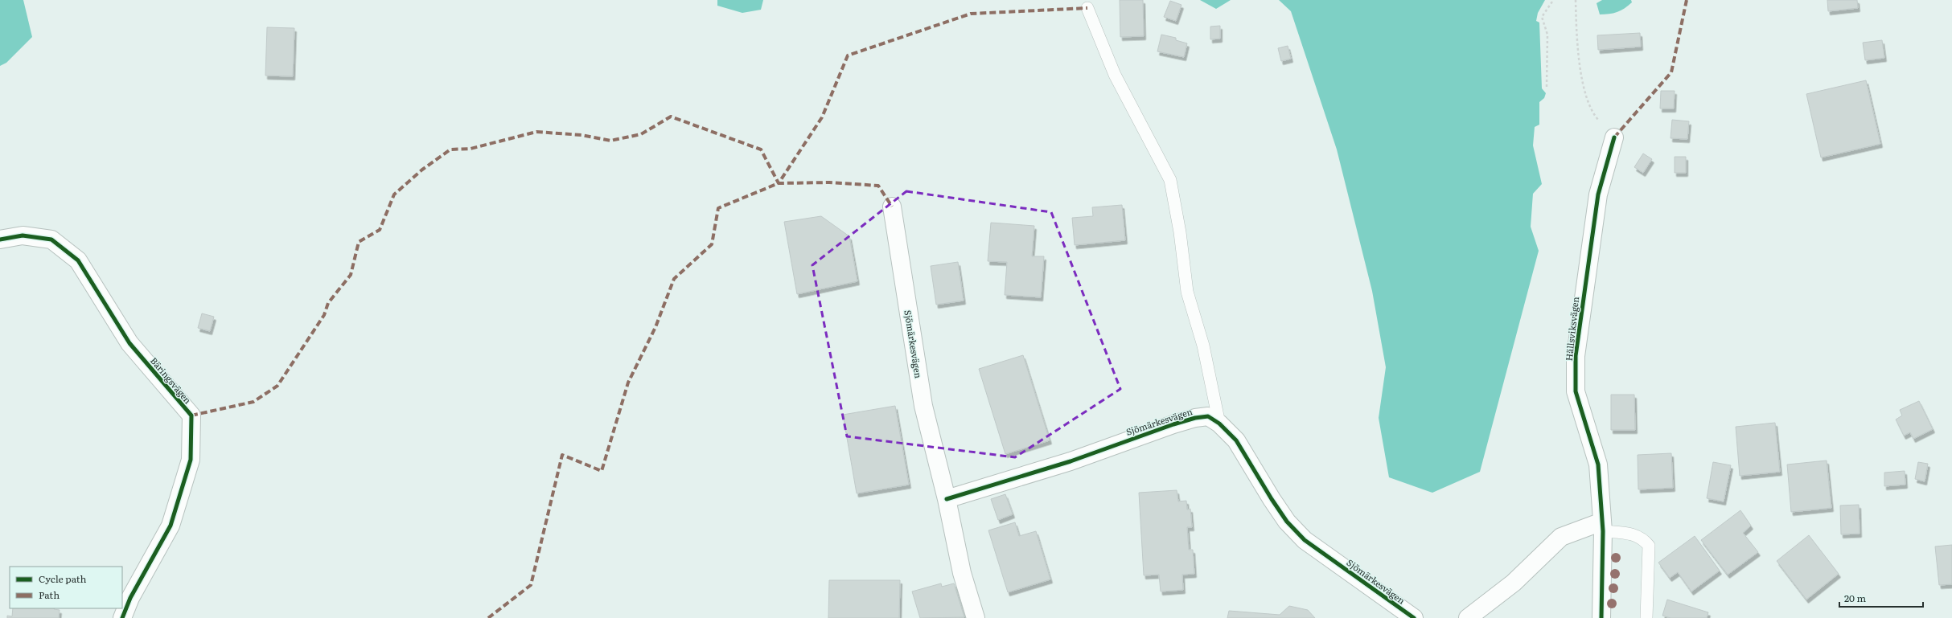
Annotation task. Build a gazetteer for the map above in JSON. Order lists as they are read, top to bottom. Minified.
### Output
{"streets":{"street":["Hällsviksvägen","Sjömärkesvägen","Bäringsvägen"]},"legend":["Cycle path","Path"],"scale_bar":"20 m"}
